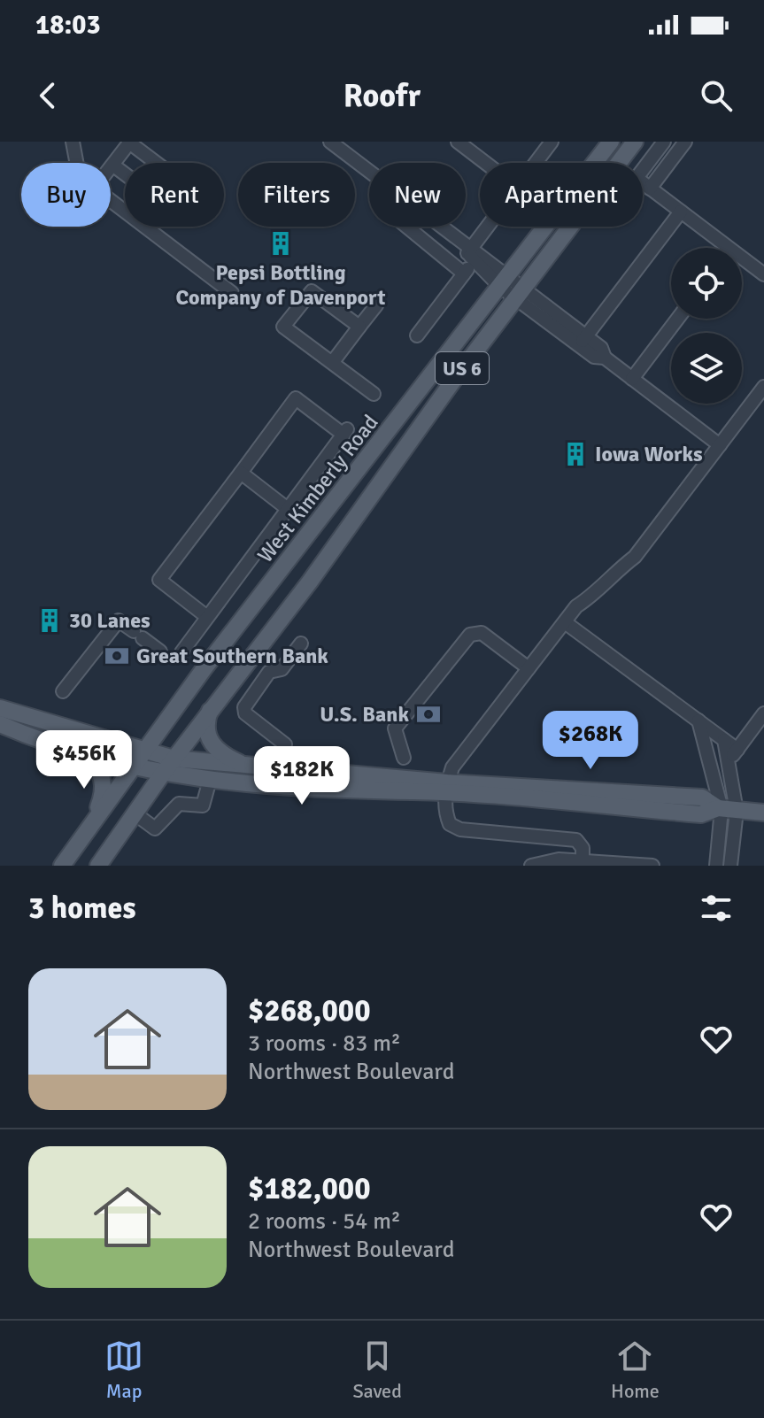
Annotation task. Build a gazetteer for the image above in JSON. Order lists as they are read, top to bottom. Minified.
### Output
{"streets":{"main road":["US 6","West Kimberly Road"]},"places":{"building":["Pepsi Bottling Company of Davenport","Iowa Works","30 Lanes"],"bank":["Great Southern Bank","U.S. Bank"]},"page":{"status":"18:03","header":"Roofr","chip":["Buy","Rent","Filters","New","Apartment"],"price":["$268K","$456K","$182K"],"heading":"3 homes","list":[{"name":"$268,000","note":"3 rooms · 83 m² · Northwest Boulevard"},{"name":"$182,000","note":"2 rooms · 54 m² · Northwest Boulevard"}],"tabs":["Map","Saved","Home"]}}
